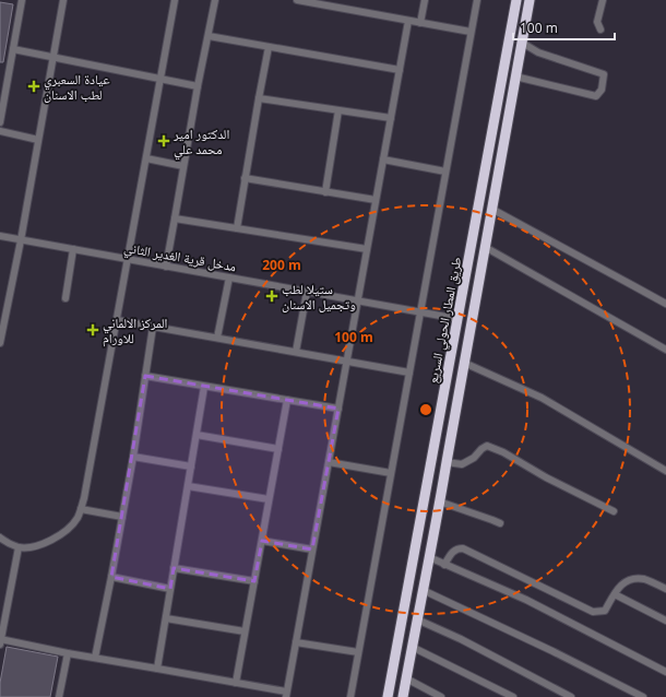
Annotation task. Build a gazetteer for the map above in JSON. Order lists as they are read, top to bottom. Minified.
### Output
{"streets":{"highway":["طريق المطار الحولي السريع"],"street":["مدخل قرية الغدير الثاني"]},"crossings":[["مدخل قرية الغدير الثاني","طريق المطار الحولي السريع"]],"places":{"health":["عيادة السعبري لطب الاسنان","الدكتور امير محمد علي","ستيلا لطب وتجميل الاسنان","المركز الالماني للاورام"]},"scale_bar":"100 m","rings":["200 m","100 m"]}
